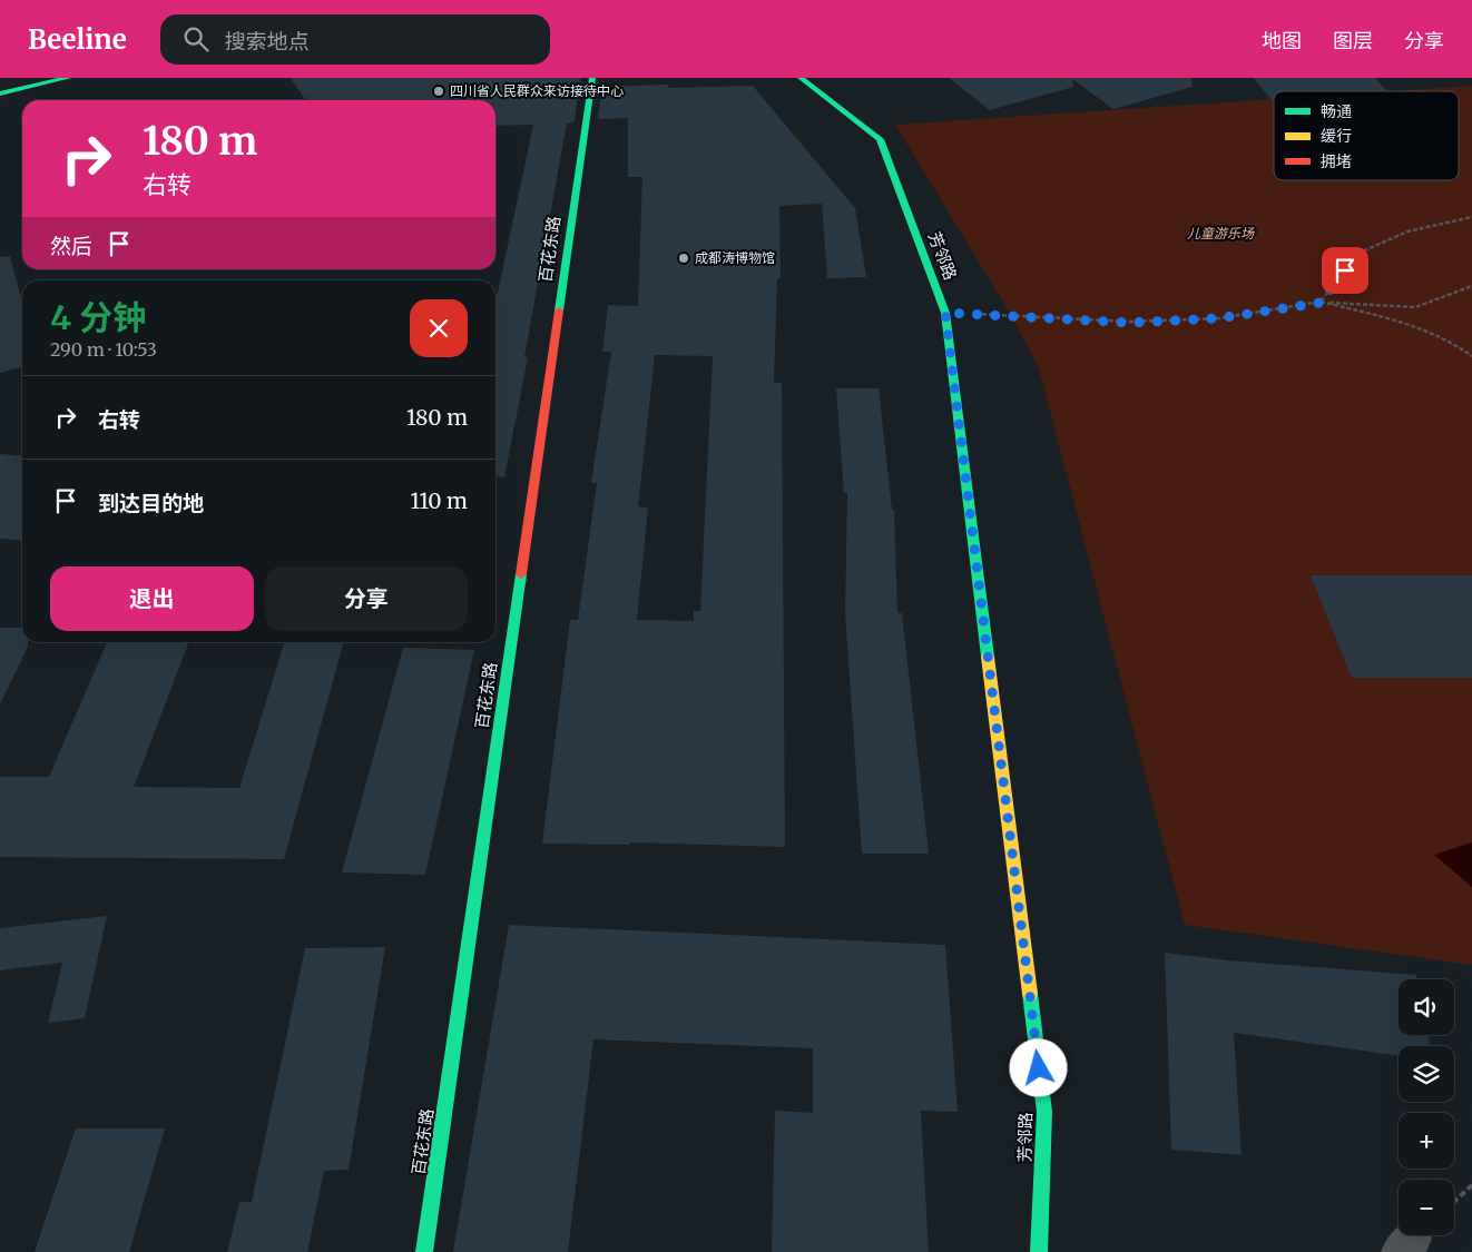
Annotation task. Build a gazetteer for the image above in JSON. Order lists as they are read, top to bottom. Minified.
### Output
{"streets":{"street":["百花东路","芳邻路"]},"parks":["儿童游乐场"],"places":["四川省人民群众来访接待中心","成都涛博物馆"],"legend":["畅通","缓行","拥堵"],"page":{"header":"Beeline","search":"搜索地点","nav":["地图","图层","分享"],"turn":["180 m","右转"],"then":"然后","heading":["4 分钟","290 m · 10:53"],"list":[{"name":"右转","value":"180 m"},{"name":"到达目的地","value":"110 m"}],"buttons":["退出","分享"],"map_buttons":["+","−"]}}
